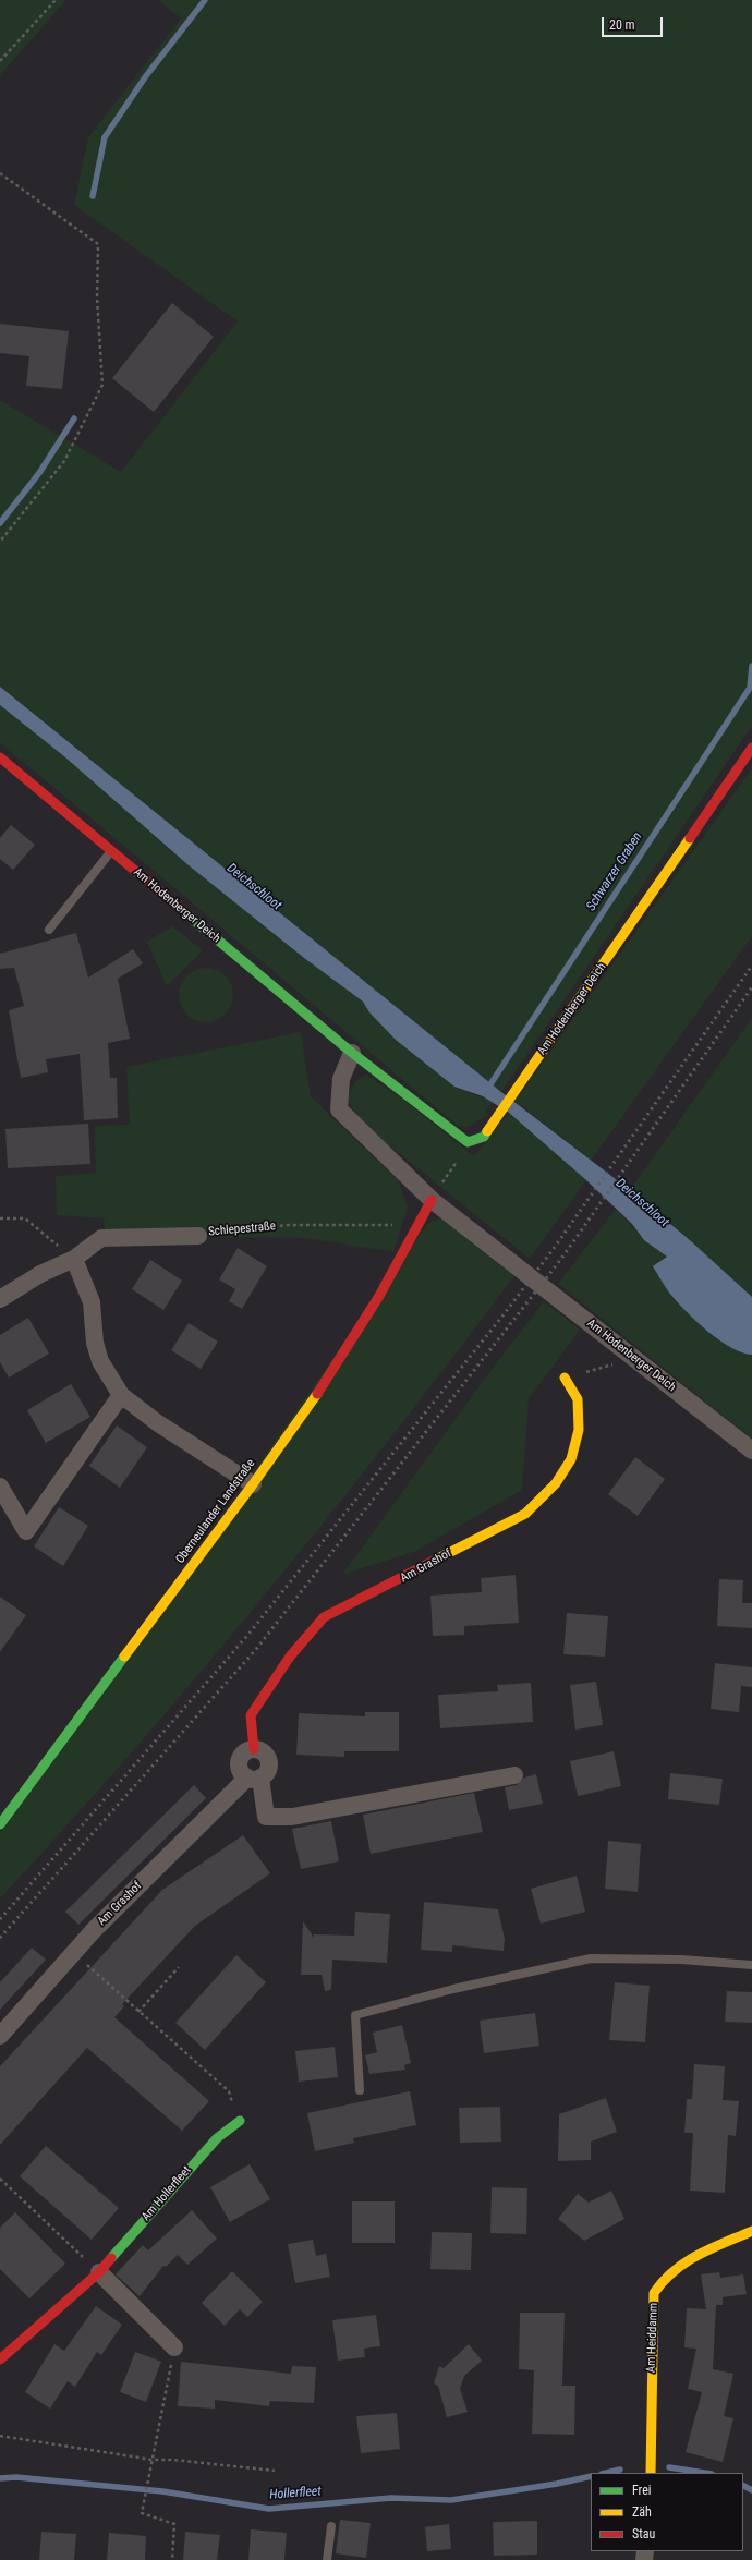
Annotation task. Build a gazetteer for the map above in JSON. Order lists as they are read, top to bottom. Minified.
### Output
{"streets":{"street":["Am Hodenberger Deich","Schlepestraße","Oberneulander Landstraße","Am Grashof","Am Hollerfleet","Am Heiddamm"]},"crossings":[["Am Hodenberger Deich","Oberneulander Landstraße"],["Schlepestraße","Oberneulander Landstraße"]],"water":["Schwarzer Graben","Deichschloot","Hollerfleet"],"legend":["Frei","Zäh","Stau"],"scale_bar":"20 m"}
